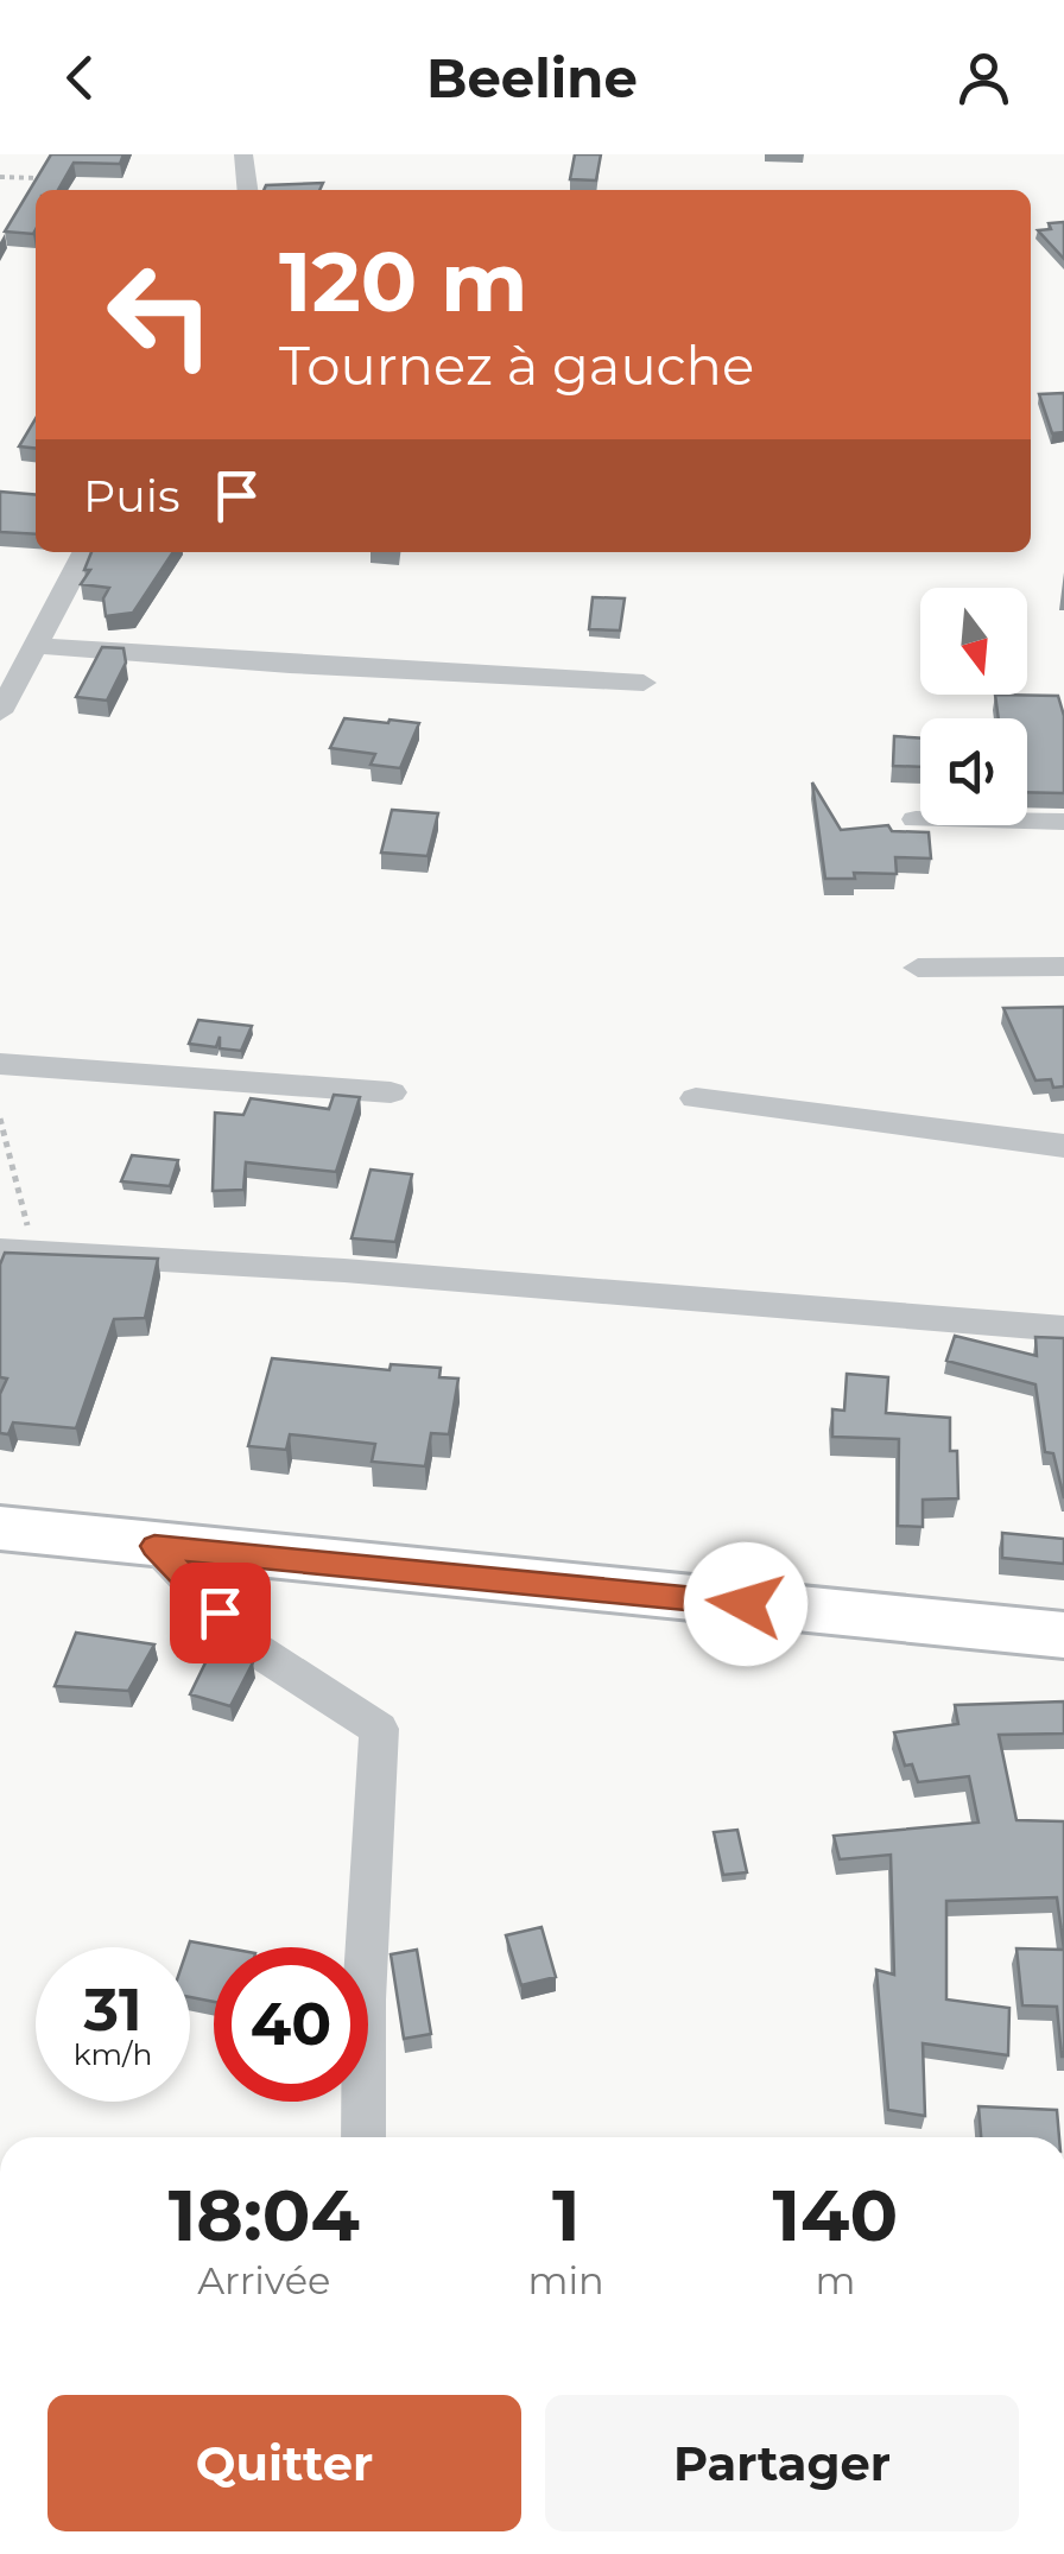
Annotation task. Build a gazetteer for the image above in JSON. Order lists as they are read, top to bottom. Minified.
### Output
{"north":"bottom","page":{"header":"Beeline","turn":["120 m","Tournez à gauche"],"then":"Puis","speed":"31 km/h","limit":"40","eta":["18:04","Arrivée","1","min","140","m"],"buttons":["Quitter","Partager"]}}
